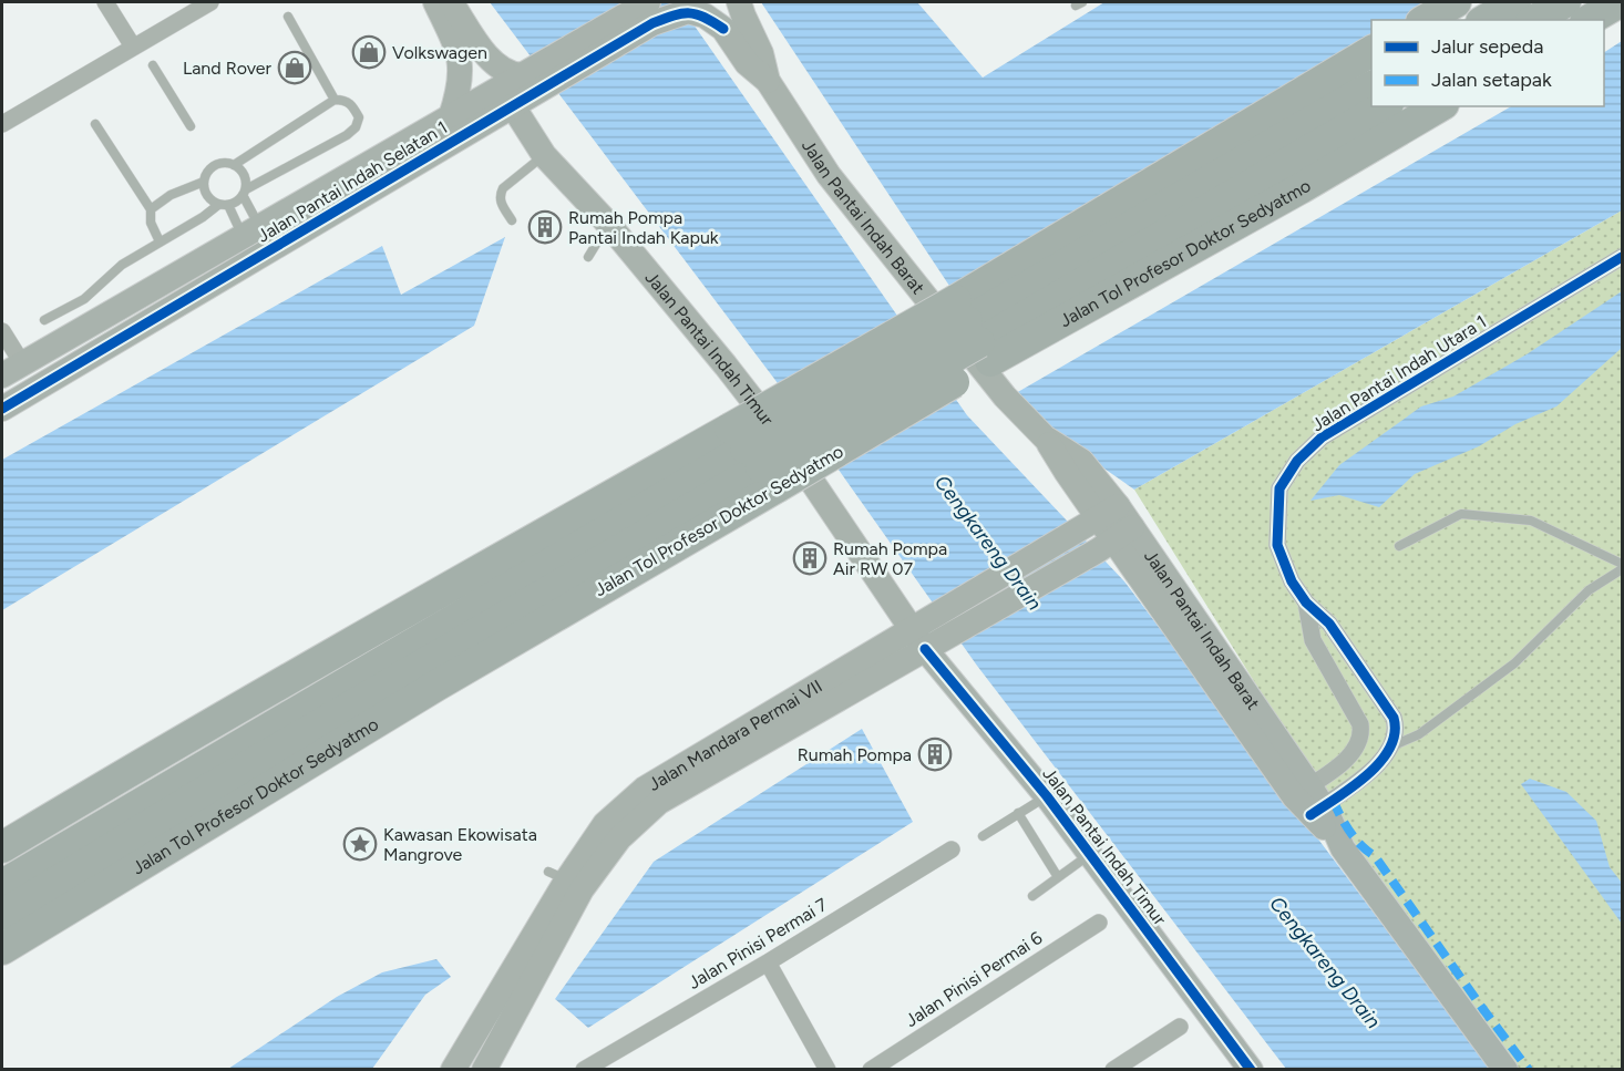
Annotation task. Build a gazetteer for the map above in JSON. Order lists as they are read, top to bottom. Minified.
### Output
{"streets":{"highway":["Jalan Tol Profesor Doktor Sedyatmo"],"main road":["Jalan Pantai Indah Selatan 1","Jalan Pantai Indah Barat","Jalan Pantai Indah Timur","Jalan Mandara Permai VII"],"street":["Jalan Pantai Indah Utara 1","Jalan Pinisi Permai 7","Jalan Pinisi Permai 6"]},"crossings":[["Jalan Pantai Indah Selatan 1","Jalan Pantai Indah Barat"],["Jalan Pantai Indah Selatan 1","Jalan Pantai Indah Timur"],["Jalan Pantai Indah Barat","Jalan Pantai Indah Utara 1"],["Jalan Pantai Indah Barat","Jalan Mandara Permai VII"],["Jalan Pantai Indah Timur","Jalan Mandara Permai VII"]],"water":["Cengkareng Drain"],"places":{"shop":["Volkswagen","Land Rover"],"building":["Rumah Pompa Pantai Indah Kapuk","Rumah Pompa Air RW 07","Rumah Pompa"],"place":["Kawasan Ekowisata Mangrove"]},"legend":["Jalur sepeda","Jalan setapak"]}
